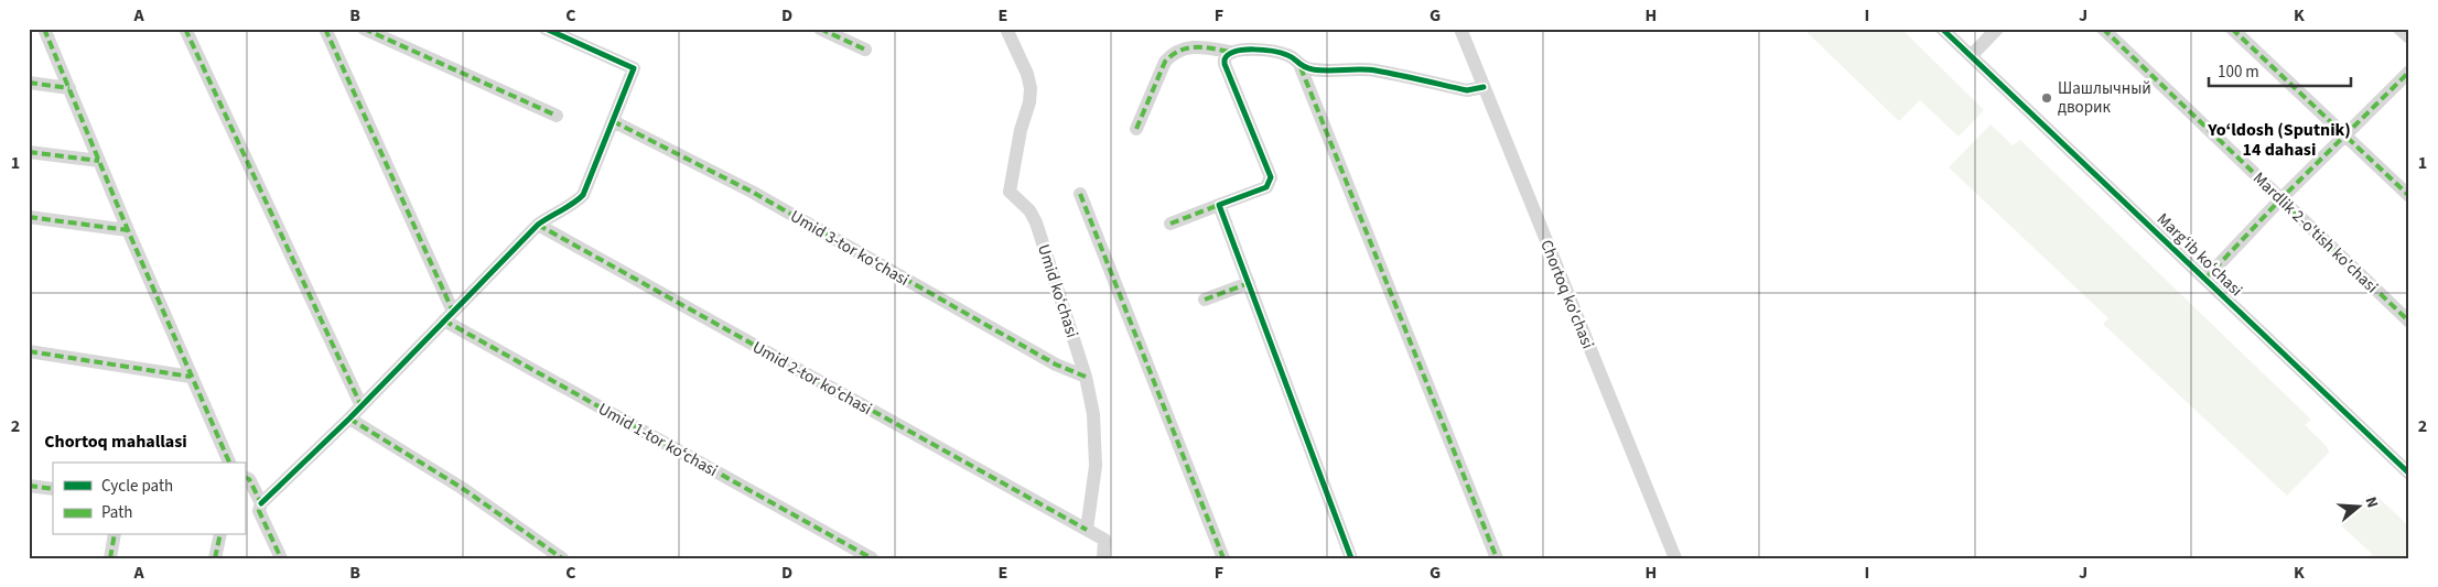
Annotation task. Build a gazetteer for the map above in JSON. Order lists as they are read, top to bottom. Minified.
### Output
{"streets":{"street":["Mardlik 2-o'tish ko'chasi","Umid 3-tor koʻchasi","Marg‘ib ko‘chasi","Umid ko‘chasi","Chortoq ko'chasi","Umid 2-tor koʻchasi","Umid 1-tor koʻchasi"]},"crossings":[["Umid 3-tor koʻchasi","Umid ko‘chasi"],["Umid ko‘chasi","Umid 2-tor koʻchasi"]],"districts":["Yo‘ldosh (Sputnik) 14 dahasi","Chortoq mahallasi"],"places":["Шашлычный дворик"],"legend":["Cycle path","Path"],"scale_bar":"100 m","north":"right","grid":{"columns":["A","B","C","D","E","F","G","H","I","J","K"],"rows":["1","2"]}}
